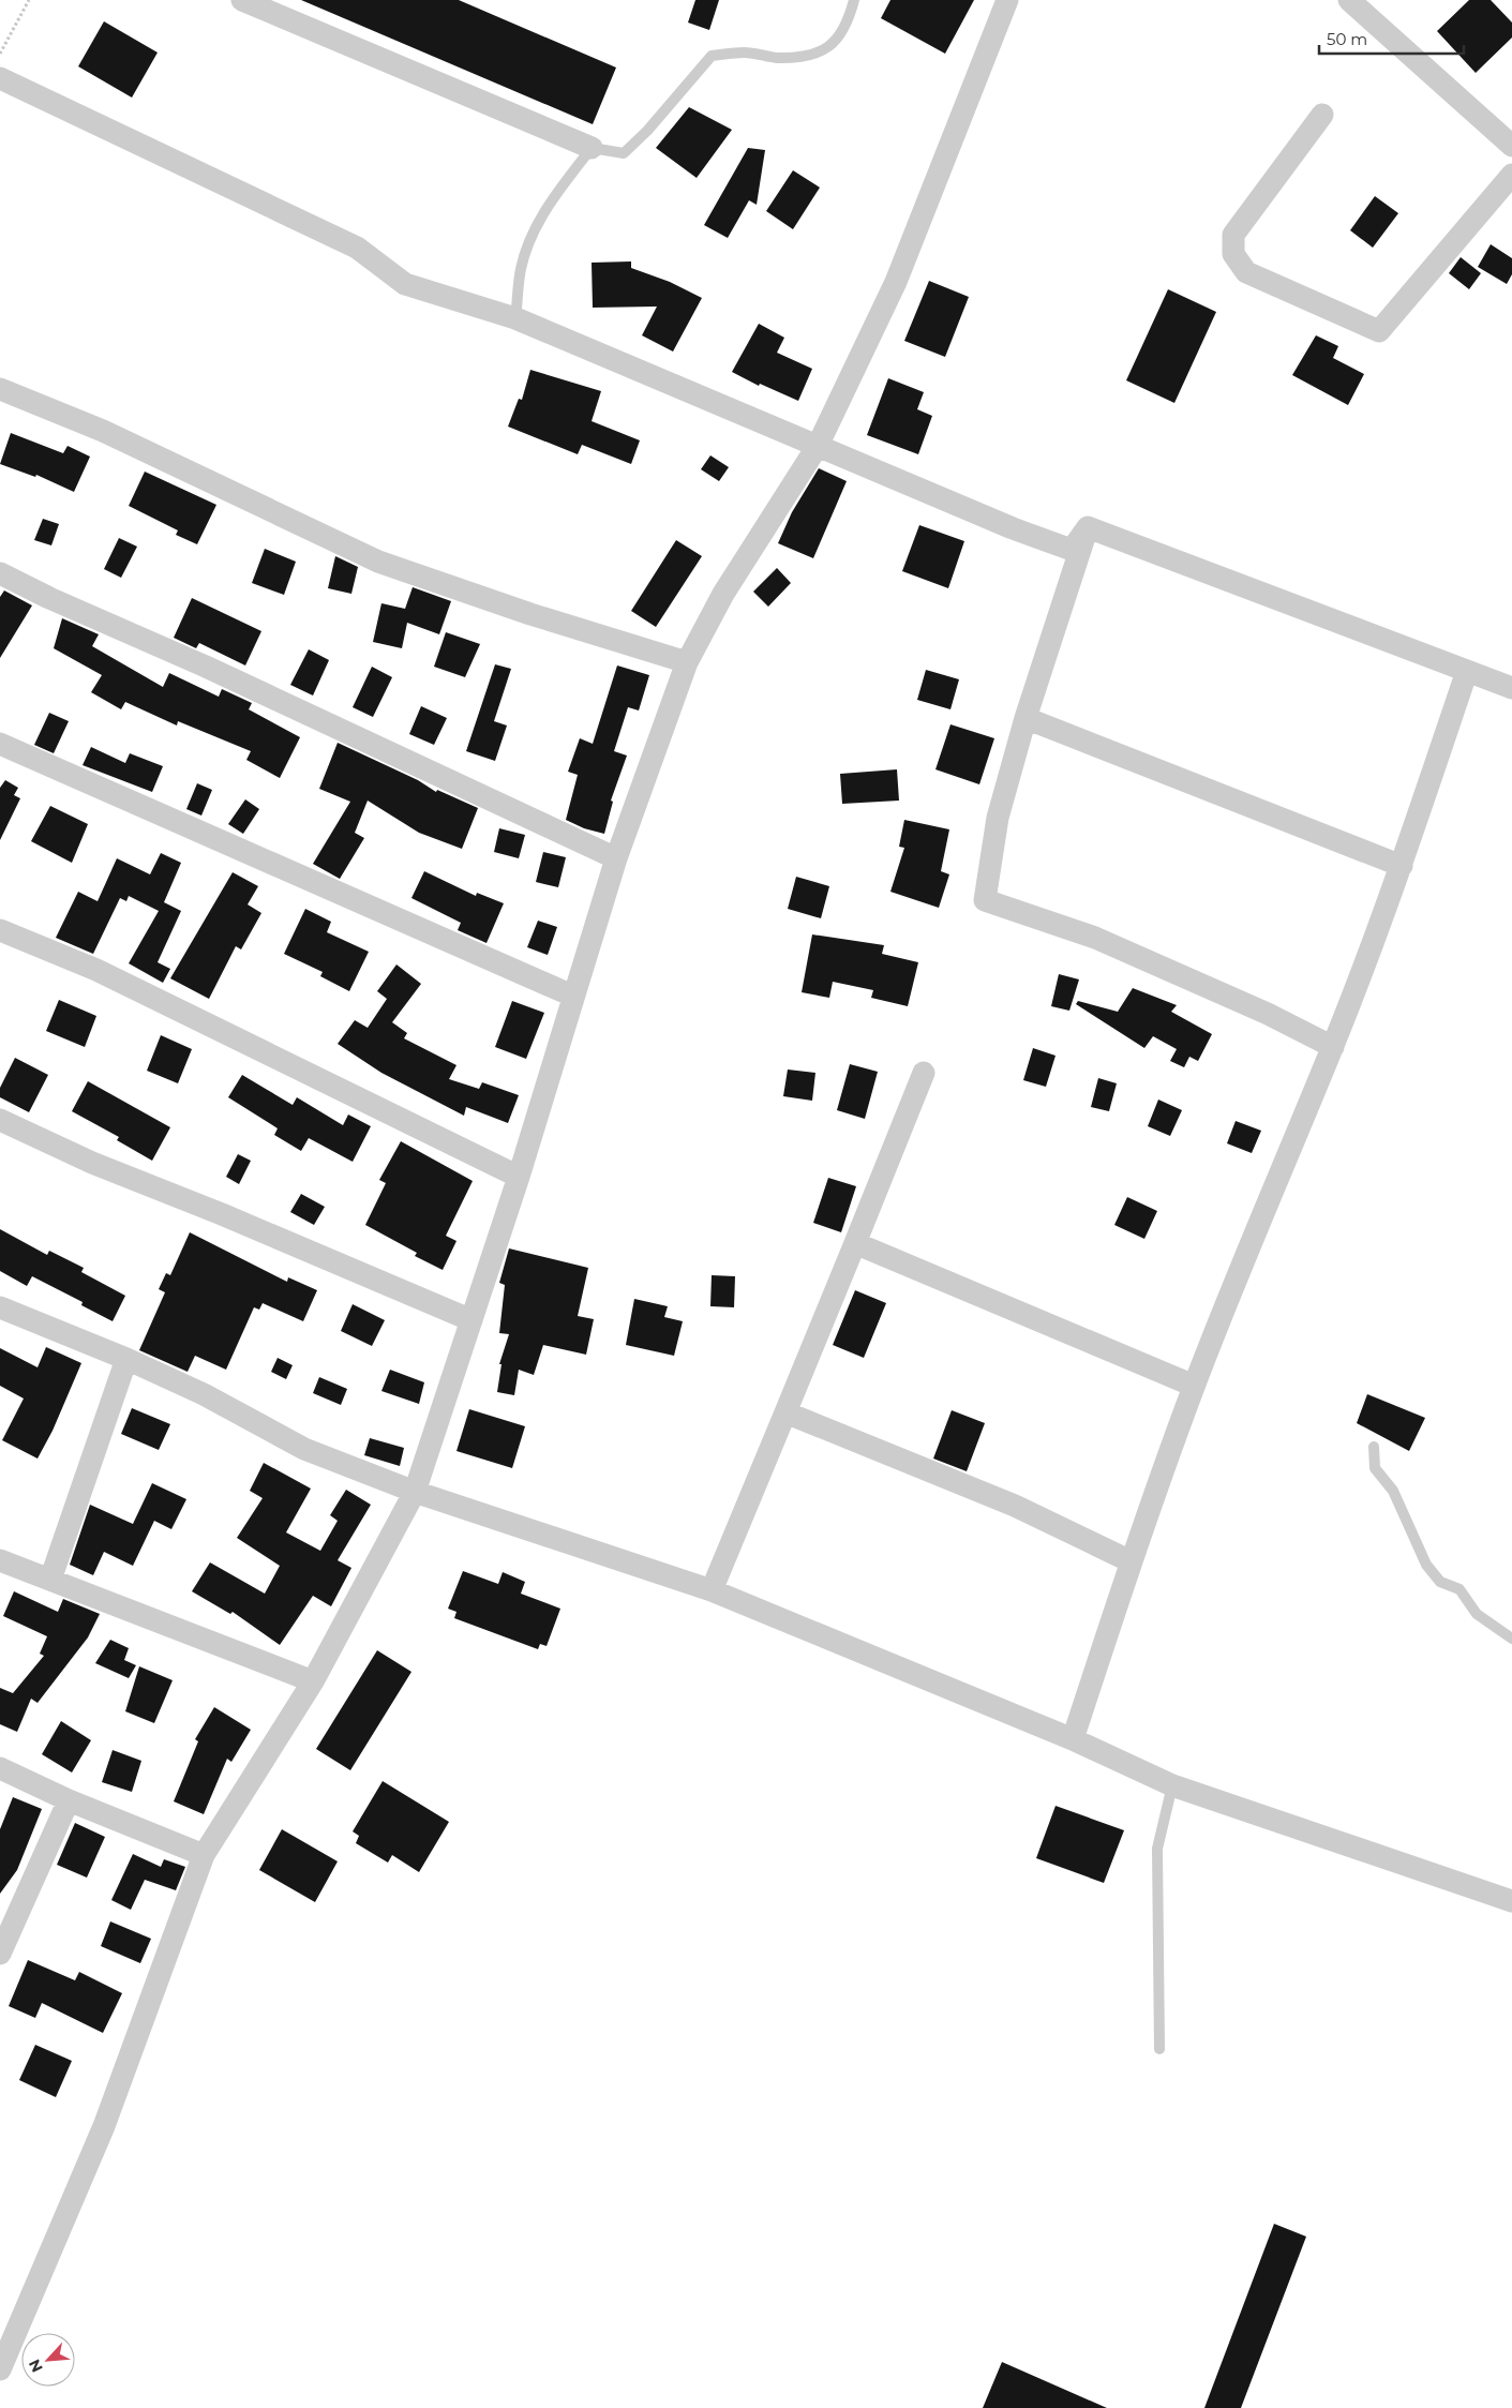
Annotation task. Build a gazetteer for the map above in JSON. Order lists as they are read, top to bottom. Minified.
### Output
{"scale_bar":"50 m","north":"bottom left"}
